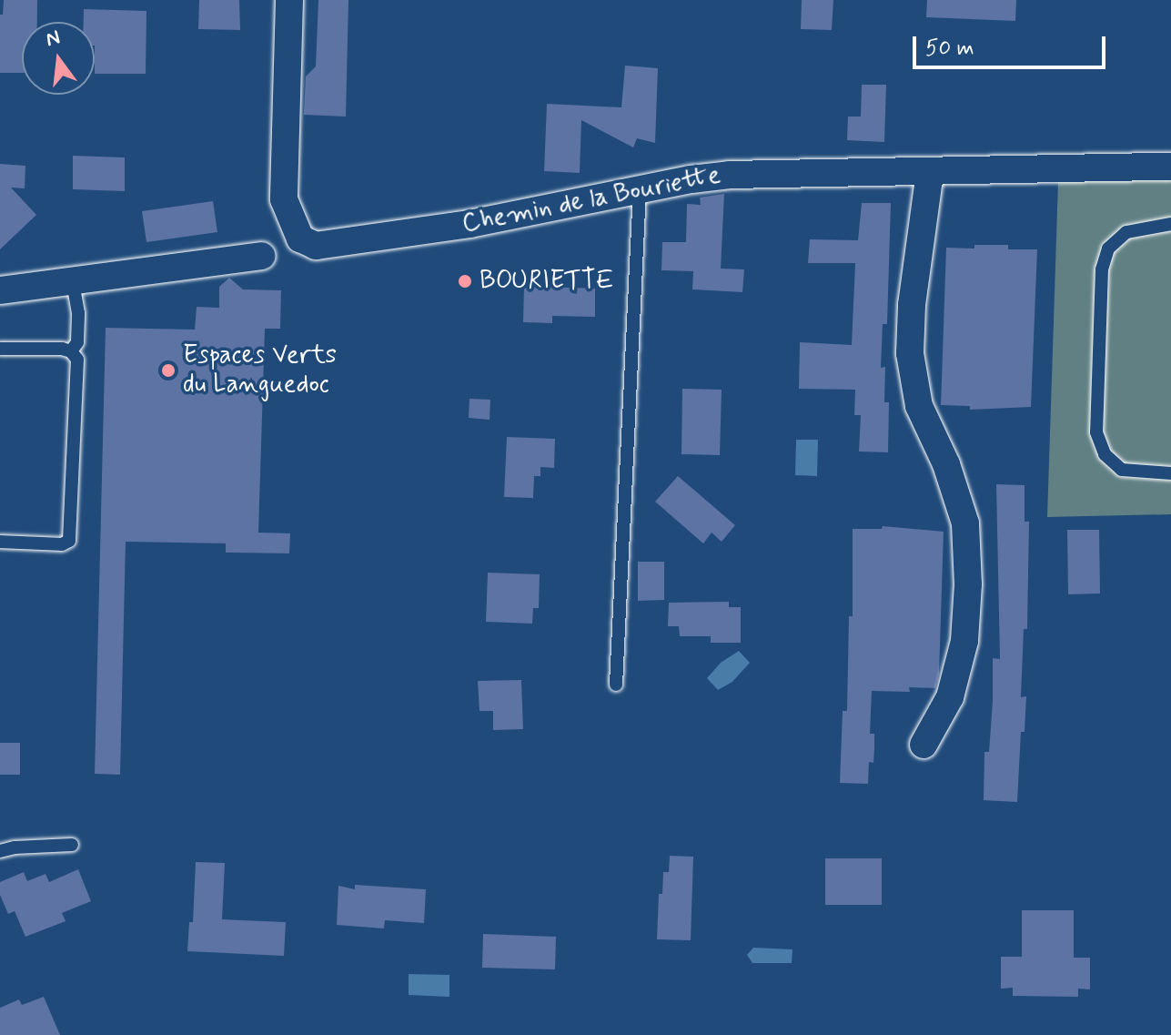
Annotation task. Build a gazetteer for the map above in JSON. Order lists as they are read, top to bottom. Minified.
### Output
{"streets":{"street":["Chemin de la Bouriette"]},"places":["BOURIETTE","Espaces Verts du Languedoc"],"scale_bar":"50 m","north":"top"}
